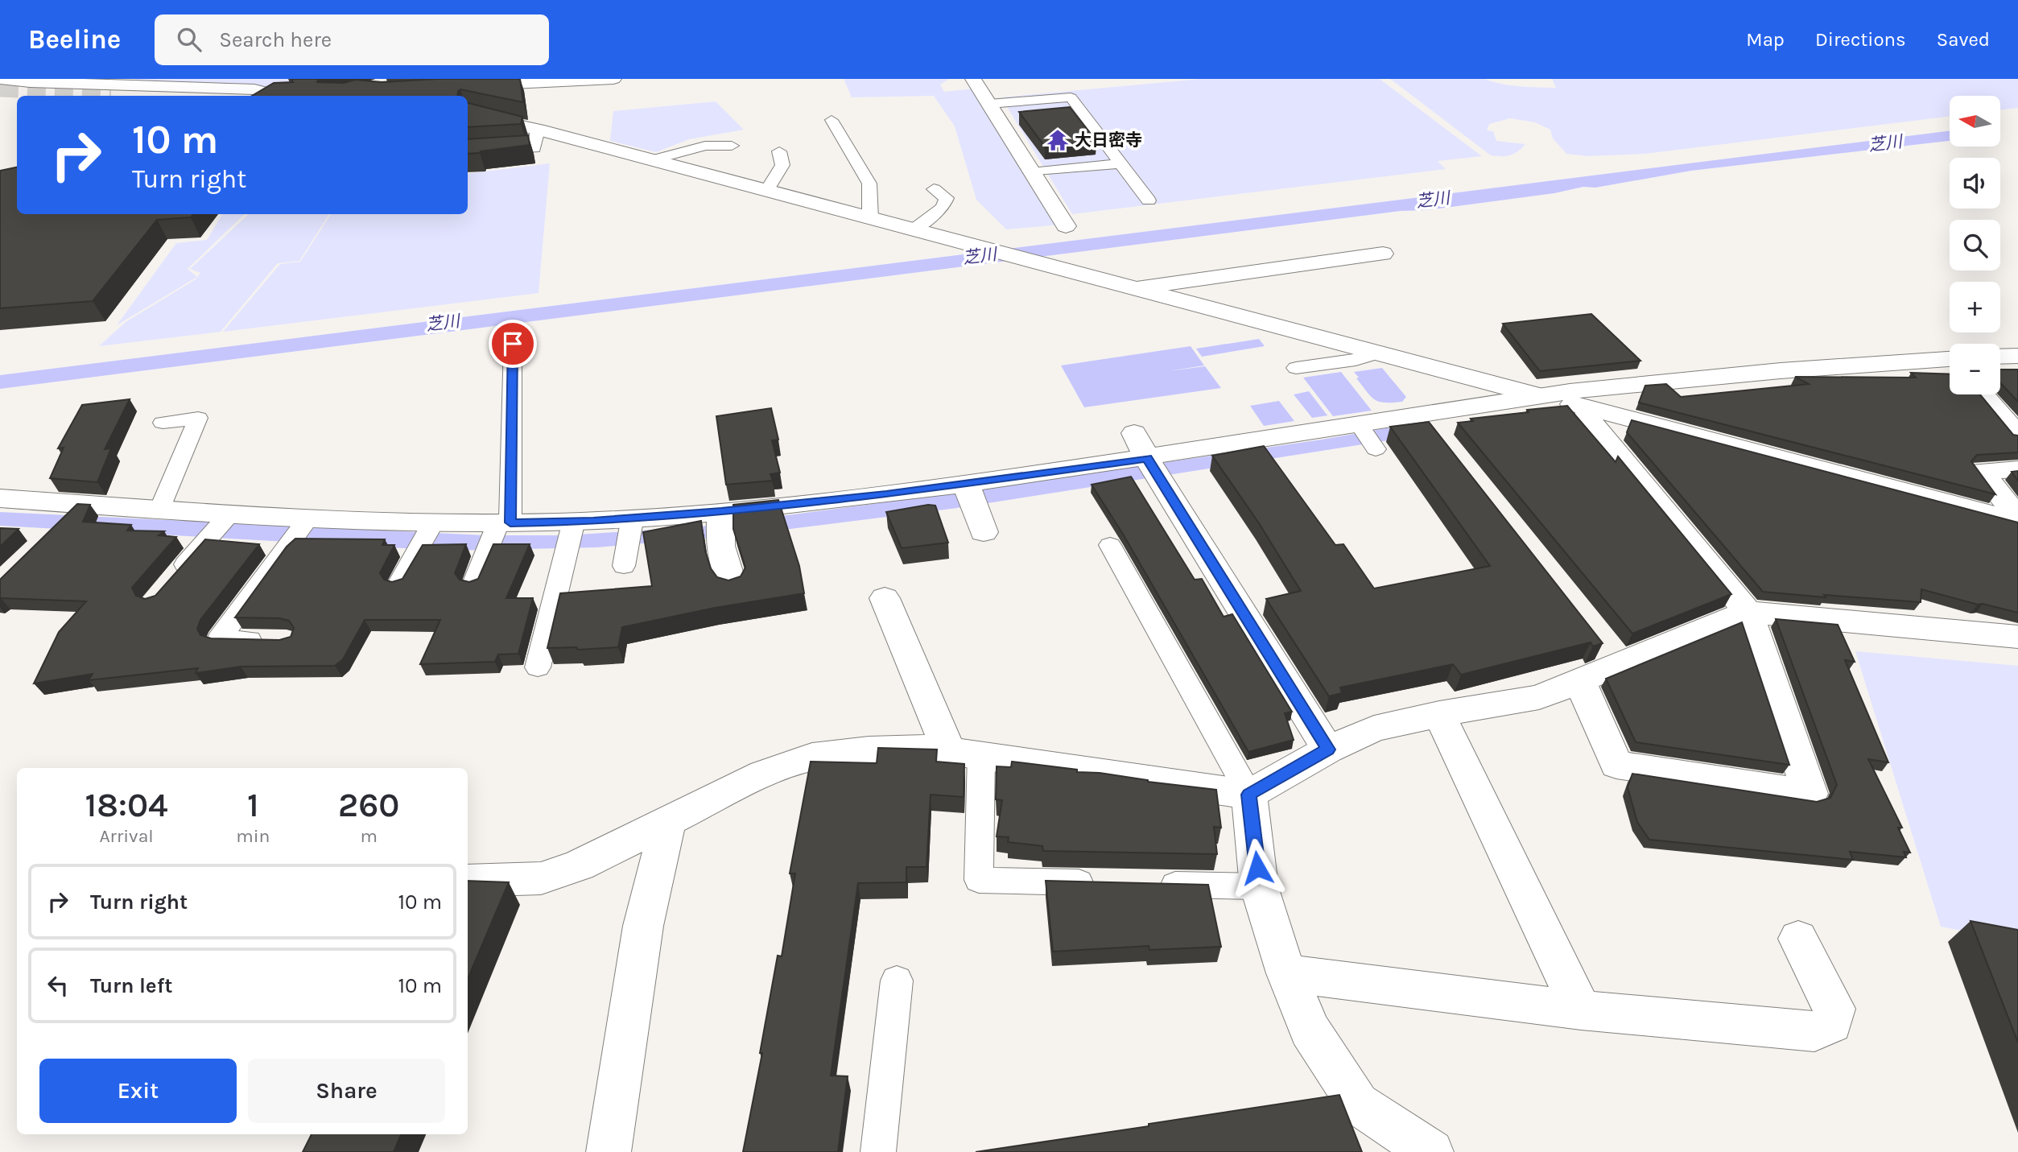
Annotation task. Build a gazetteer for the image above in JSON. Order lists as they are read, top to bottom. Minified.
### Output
{"water":["芝川"],"places":{"temple":["大日密寺"]},"north":"left","page":{"header":"Beeline","search":"Search here","nav":["Map","Directions","Saved"],"map_buttons":["+","−"],"turn":["10 m","Turn right"],"eta":["18:04","Arrival","1","min","260","m"],"list":[{"name":"Turn right","value":"10 m"},{"name":"Turn left","value":"10 m"}],"buttons":["Exit","Share"]}}
